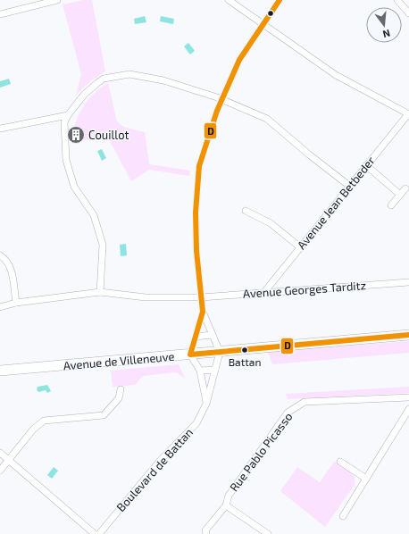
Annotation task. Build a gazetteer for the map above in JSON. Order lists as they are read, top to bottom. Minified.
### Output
{"streets":{"main road":["Avenue de Villeneuve"],"street":["Avenue Jean Betbeder","Avenue Georges Tarditz","Rue Pablo Picasso","Boulevard de Battan"]},"crossings":[["Avenue Jean Betbeder","Avenue Georges Tarditz"],["Avenue de Villeneuve","Boulevard de Battan"]],"places":{"building":["Couillot"],"other":["Battan"]},"lines":["transit line D"],"north":"bottom"}
